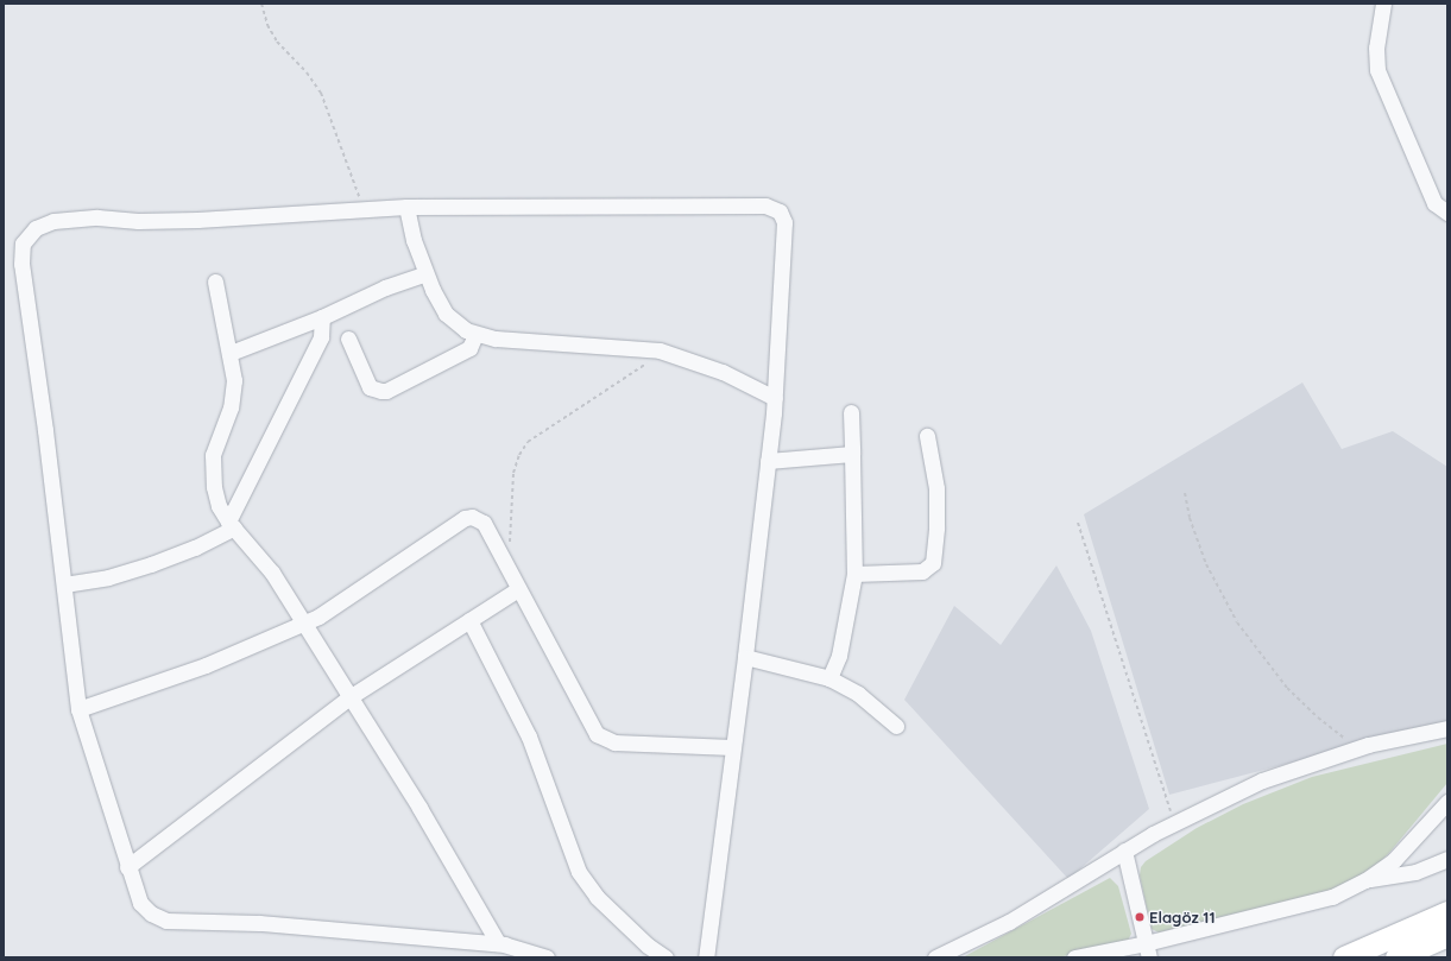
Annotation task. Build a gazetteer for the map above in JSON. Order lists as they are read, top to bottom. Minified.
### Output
{"places":["Elagöz 11"]}
